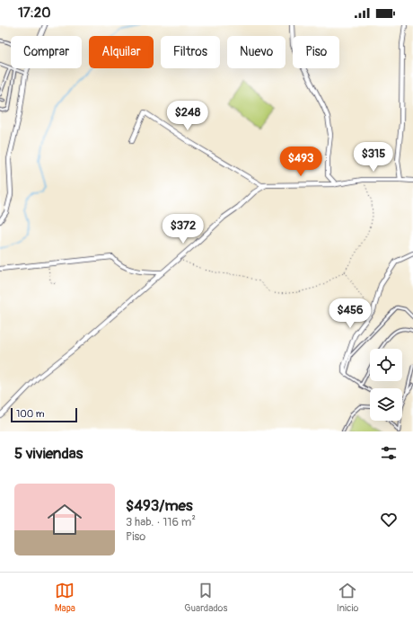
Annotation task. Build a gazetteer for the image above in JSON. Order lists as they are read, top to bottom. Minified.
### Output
{"scale_bar":"100 m","page":{"status":"17:20","chip":["Comprar","Alquilar","Filtros","Nuevo","Piso"],"price":["$248","$315","$493","$372","$456"],"scale":"100 m","heading":"5 viviendas","list":[{"name":"$493/mes","note":"3 hab. · 116 m² · Piso"}],"tabs":["Mapa","Guardados","Inicio"]}}
